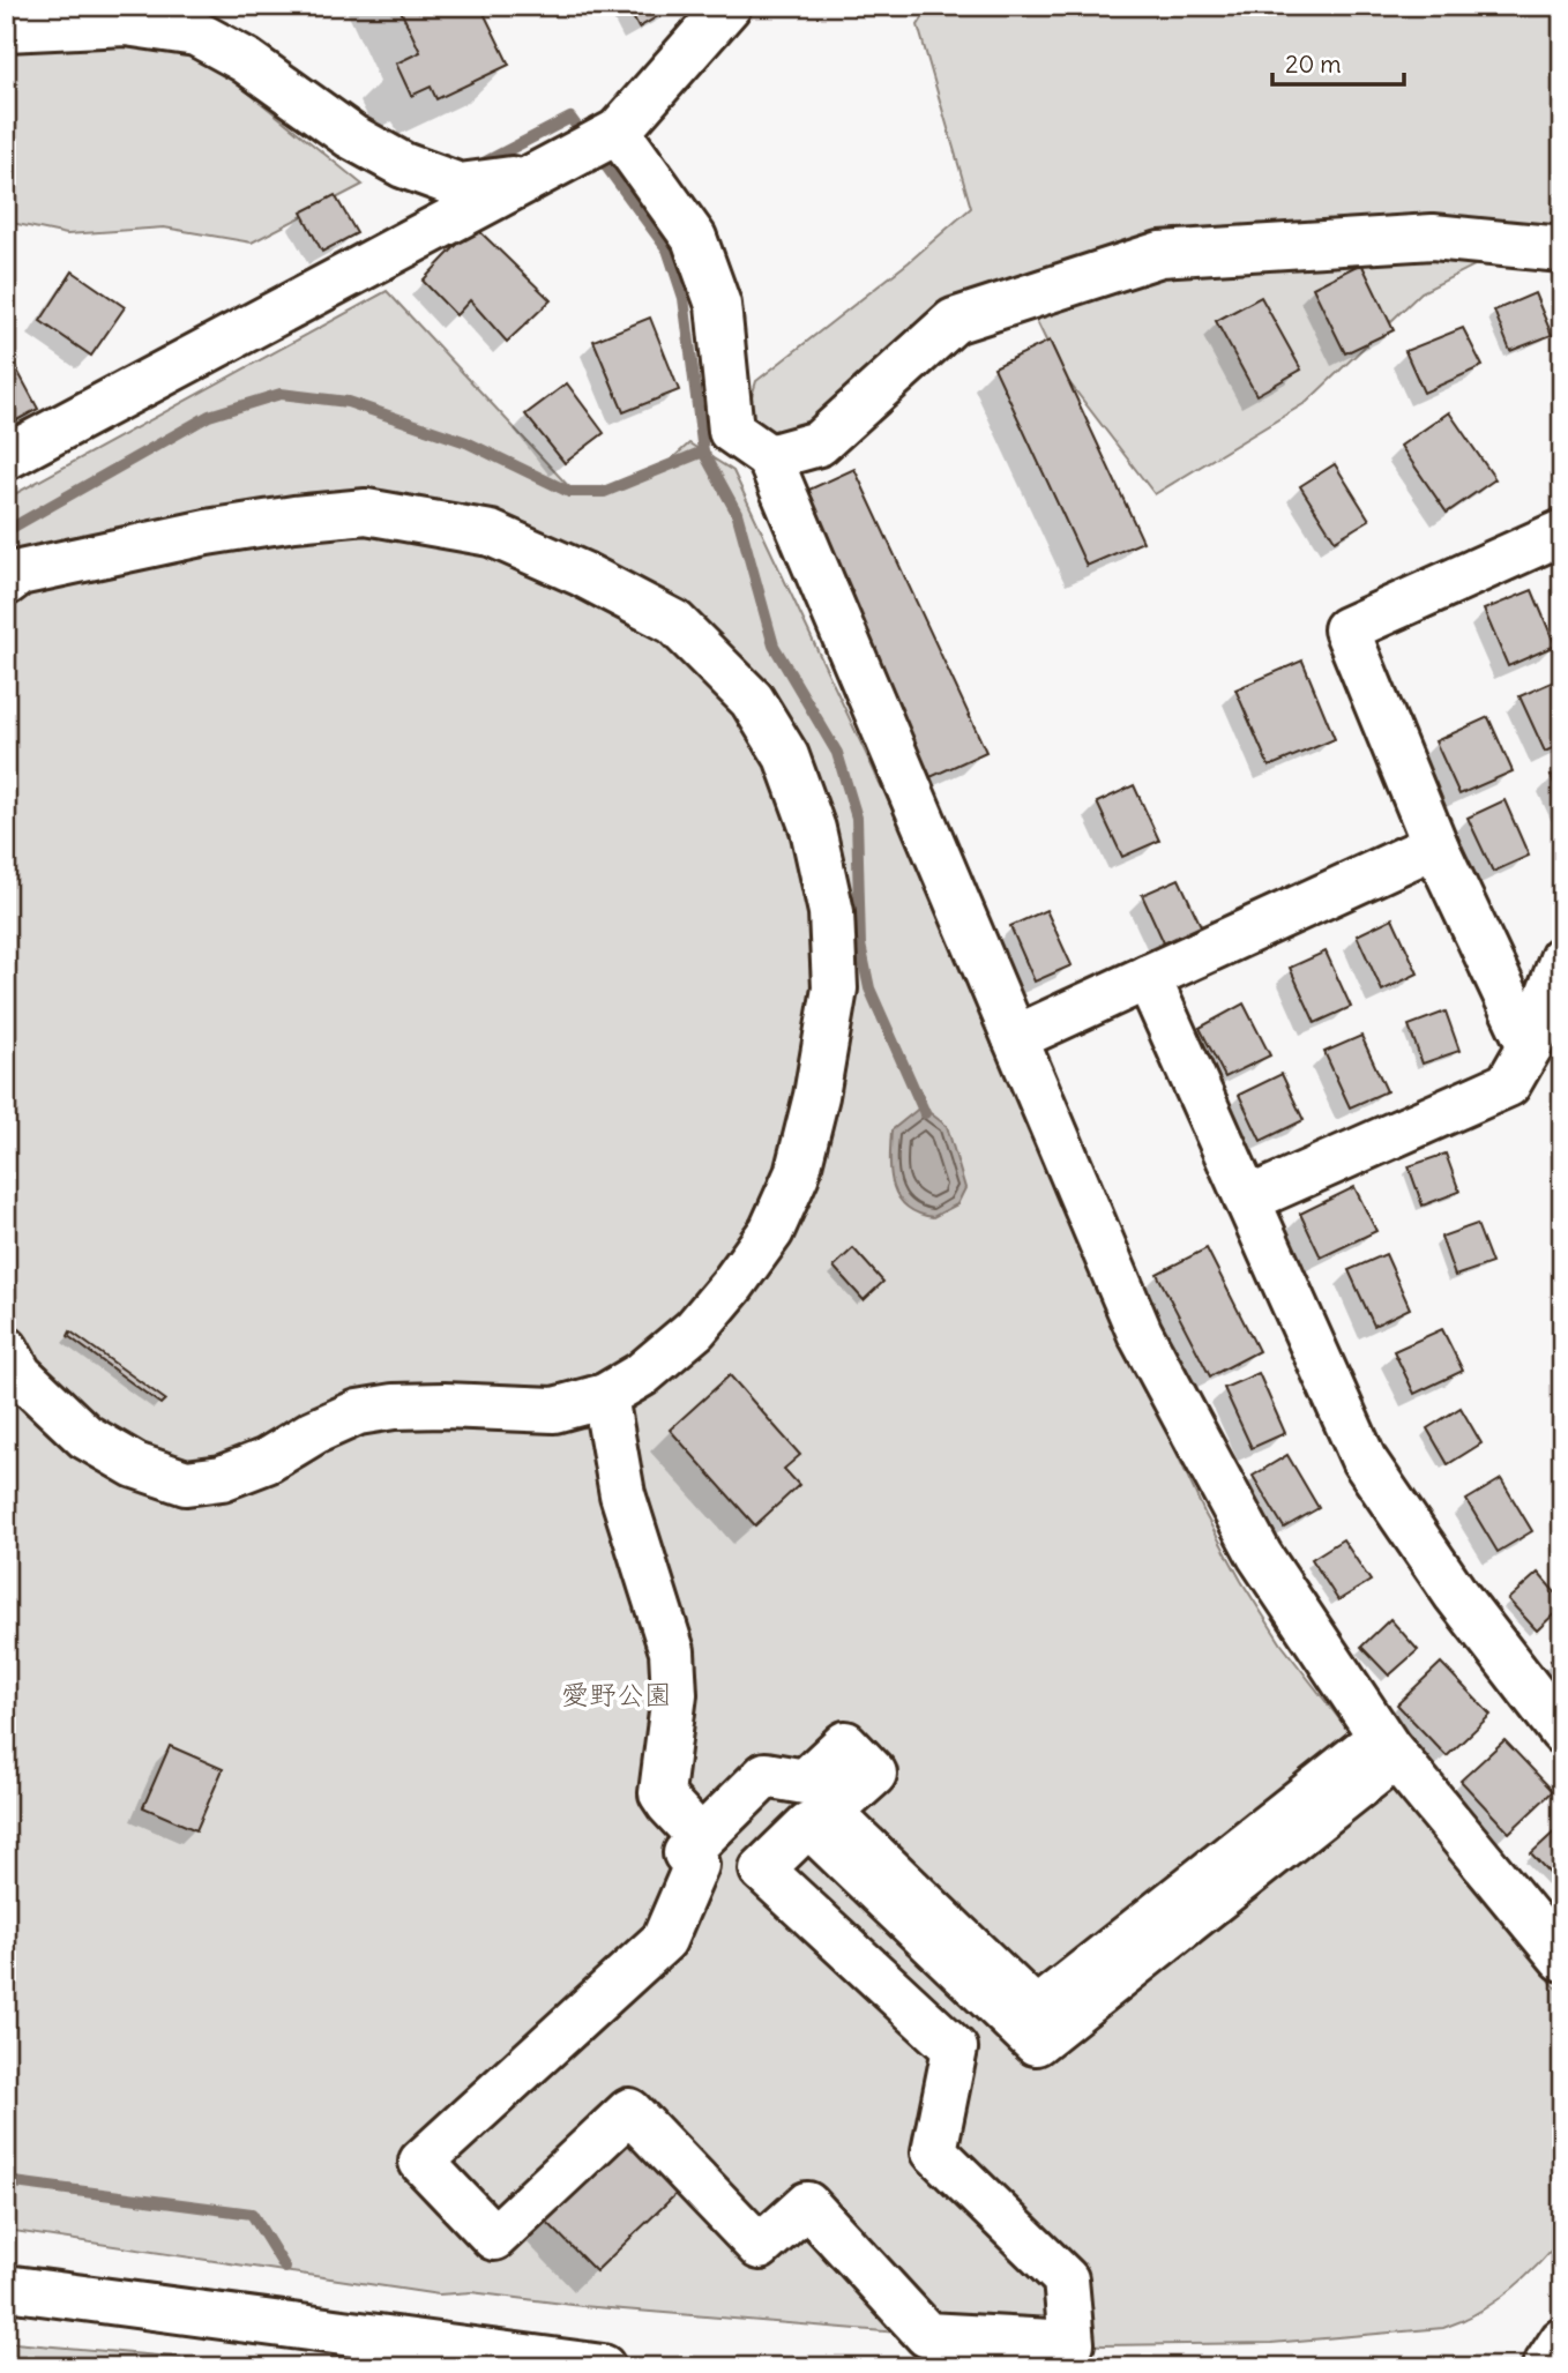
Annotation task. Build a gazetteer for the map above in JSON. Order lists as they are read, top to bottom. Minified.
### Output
{"parks":["愛野公園"],"scale_bar":"20 m"}
